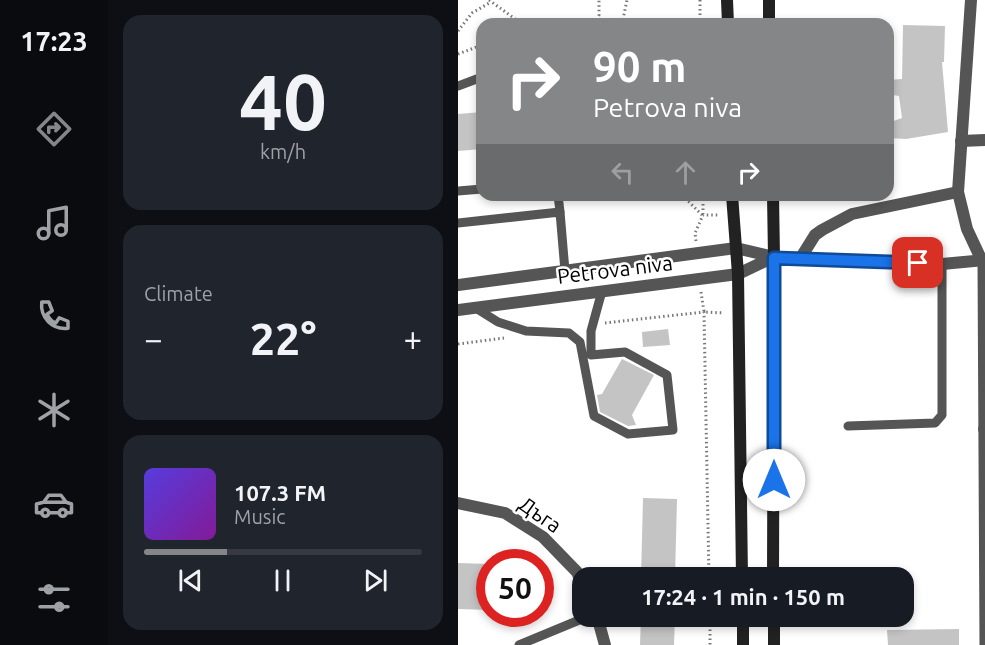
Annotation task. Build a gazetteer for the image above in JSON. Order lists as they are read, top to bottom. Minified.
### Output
{"streets":{"street":["Petrova niva","Дъга"]},"page":{"tabs":"17:23","tile":[["40","km/h"],"Climate"],"turn":["90 m","Petrova niva"],"heat":["−","22°","+"],"song":["107.3 FM","Music"],"limit":"50","trip":"17:24 · 1 min · 150 m"}}
